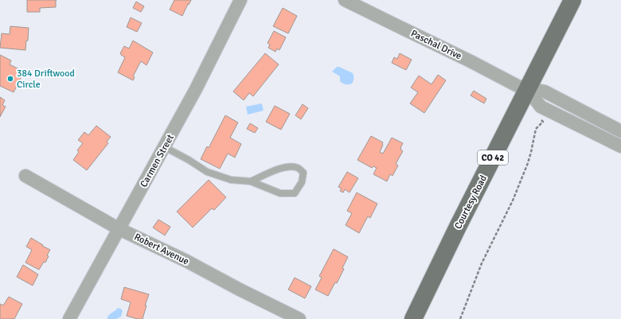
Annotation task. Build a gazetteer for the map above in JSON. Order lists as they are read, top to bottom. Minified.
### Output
{"streets":{"main road":["CO 42","Courtesy Road"],"street":["Paschal Drive","Carmen Street","Robert Avenue"]},"crossings":[["Paschal Drive","Courtesy Road"],["Carmen Street","Robert Avenue"]],"places":["384 Driftwood Circle"]}
